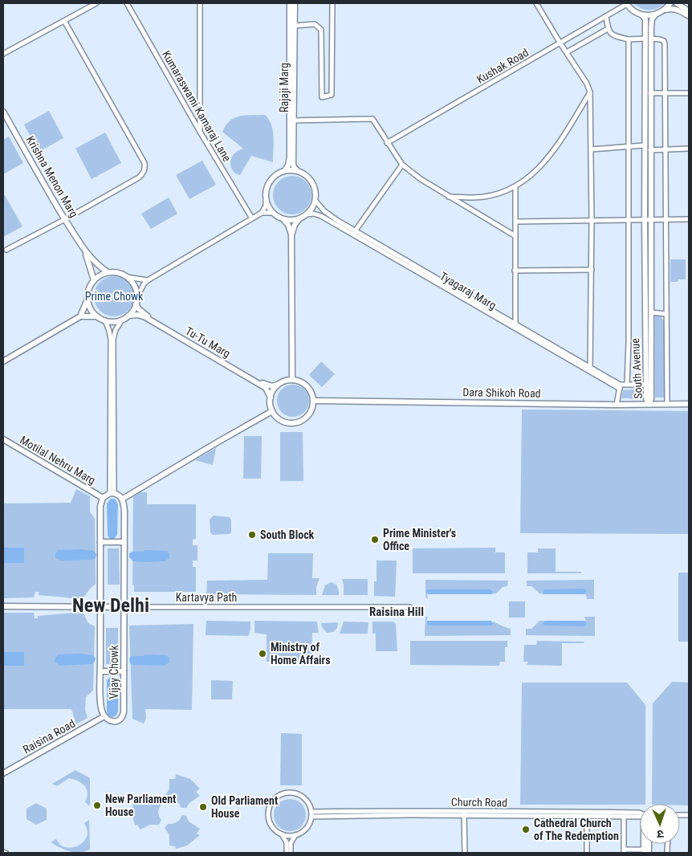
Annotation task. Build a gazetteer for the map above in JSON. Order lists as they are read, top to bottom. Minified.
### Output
{"streets":{"main road":["Rajaji Marg","Krishna Menon Marg","Tu-Tu Marg","South Avenue","Dara Shikoh Road","Motilal Nehru Marg","Kartavya Path","Vijay Chowk","Raisina Road"],"street":["Kushak Road","Kumaraswami Kamaraj Lane","Tyagaraj Marg","Church Road"]},"crossings":[["Rajaji Marg","Tyagaraj Marg"],["Krishna Menon Marg","Tu-Tu Marg"],["Tu-Tu Marg","Dara Shikoh Road"],["South Avenue","Dara Shikoh Road"],["Motilal Nehru Marg","Vijay Chowk"],["Kartavya Path","Vijay Chowk"],["Vijay Chowk","Raisina Road"]],"districts":["New Delhi","Raisina Hill"],"parks":["Prime Chowk"],"places":["South Block","Prime Minister's Office","Ministry of Home Affairs","New Parliament House","Old Parliament House","Cathedral Church of The Redemption"],"north":"bottom"}
